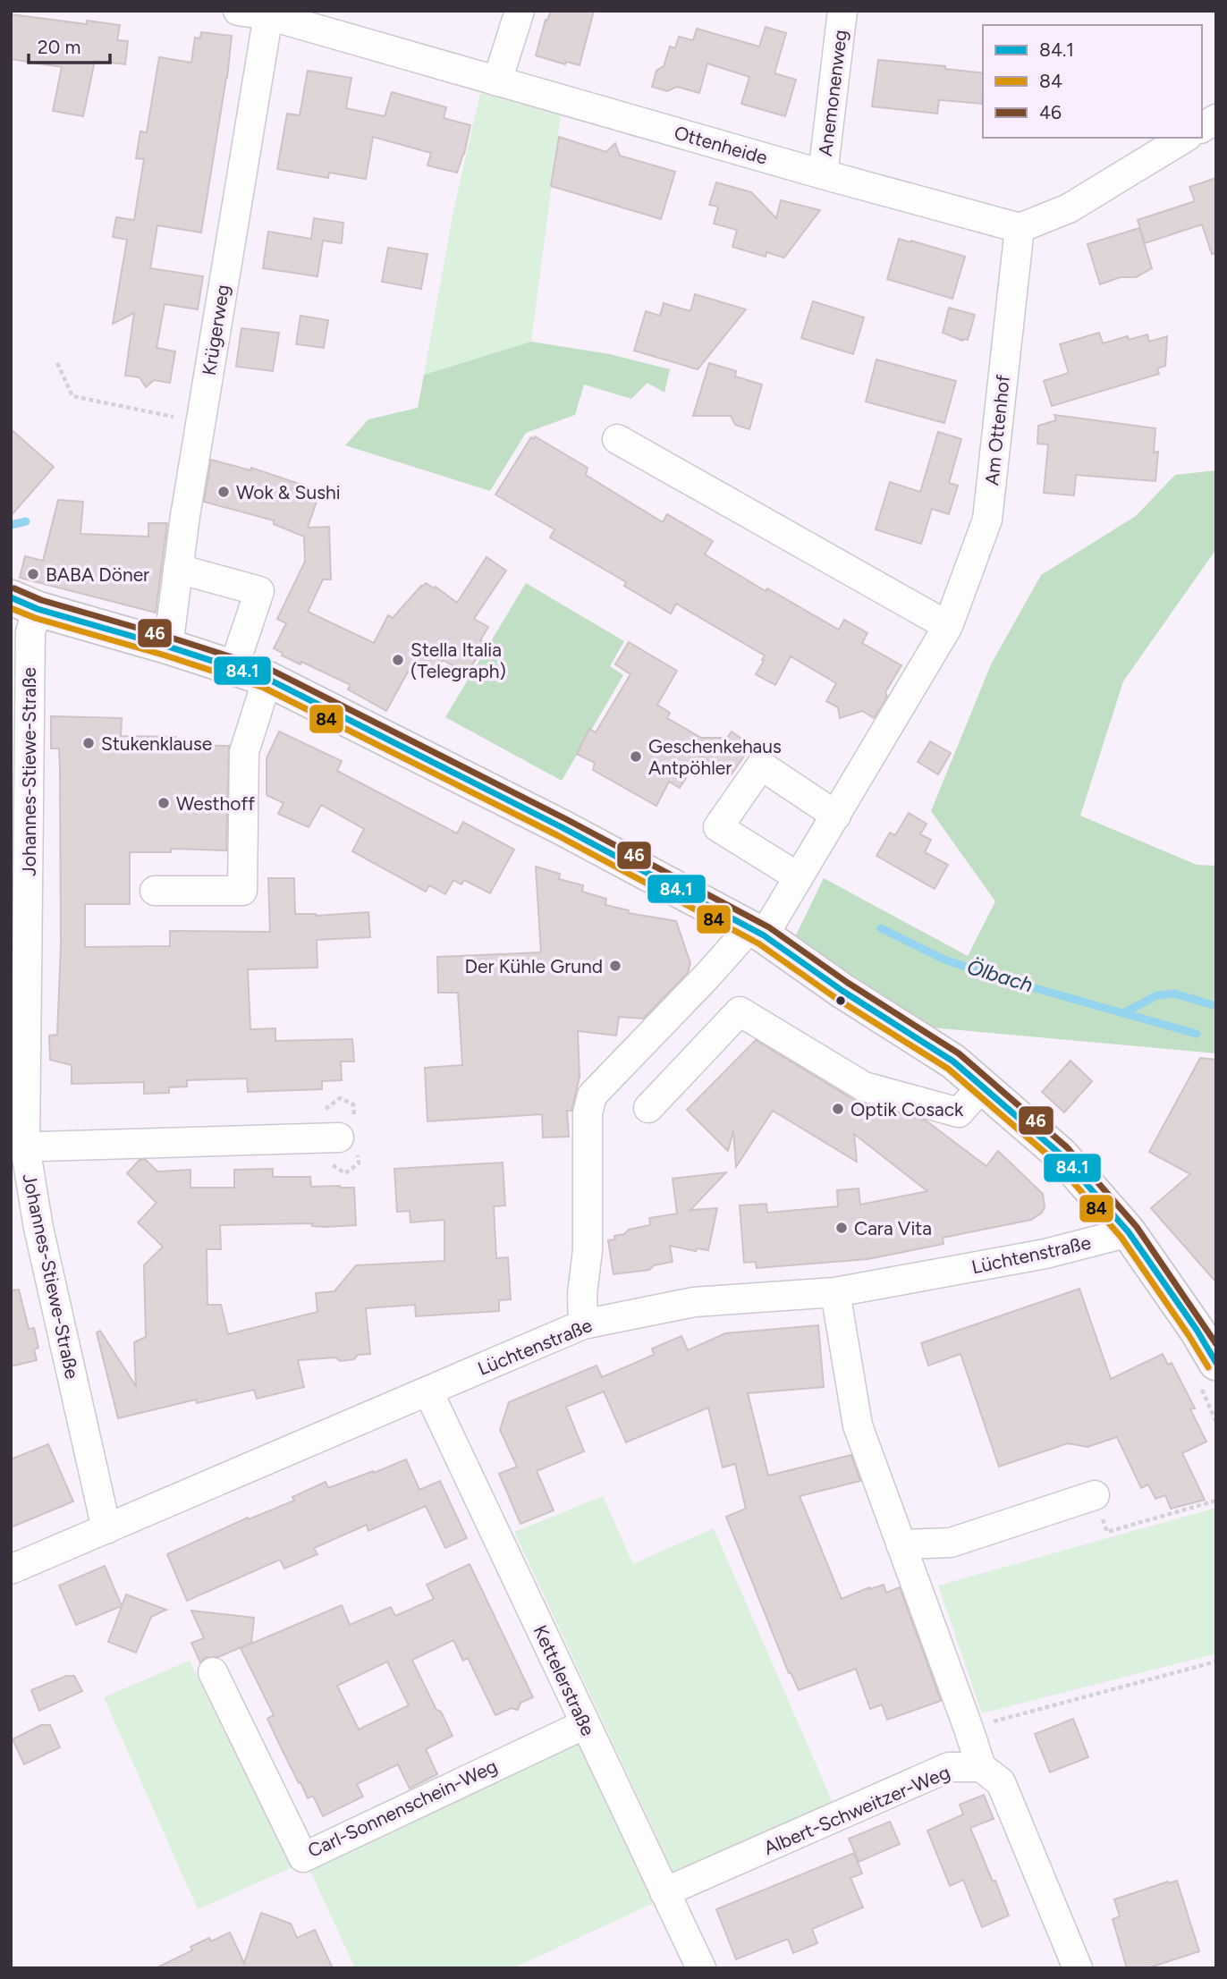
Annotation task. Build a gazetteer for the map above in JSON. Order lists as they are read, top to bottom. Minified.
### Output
{"streets":{"street":["Anemonenweg","Ottenheide","Krügerweg","Am Ottenhof","Johannes-Stiewe-Straße","Lüchtenstraße","Kettelerstraße","Carl-Sonnenschein-Weg","Albert-Schweitzer-Weg"]},"crossings":[["Anemonenweg","Ottenheide"],["Ottenheide","Krügerweg"],["Ottenheide","Am Ottenhof"],["Am Ottenhof","Lüchtenstraße"],["Johannes-Stiewe-Straße","Lüchtenstraße"],["Lüchtenstraße","Kettelerstraße"],["Kettelerstraße","Carl-Sonnenschein-Weg"],["Kettelerstraße","Albert-Schweitzer-Weg"]],"water":["Ölbach"],"places":["Wok & Sushi","BABA Döner","Stella Italia (Telegraph)","Stukenklause","Geschenkehaus Antpöhler","Westhoff","Der Kühle Grund","Optik Cosack","Cara Vita"],"lines":["transit line 46","transit line 84.1","transit line 84"],"legend":["84.1","84","46"],"scale_bar":"20 m"}
